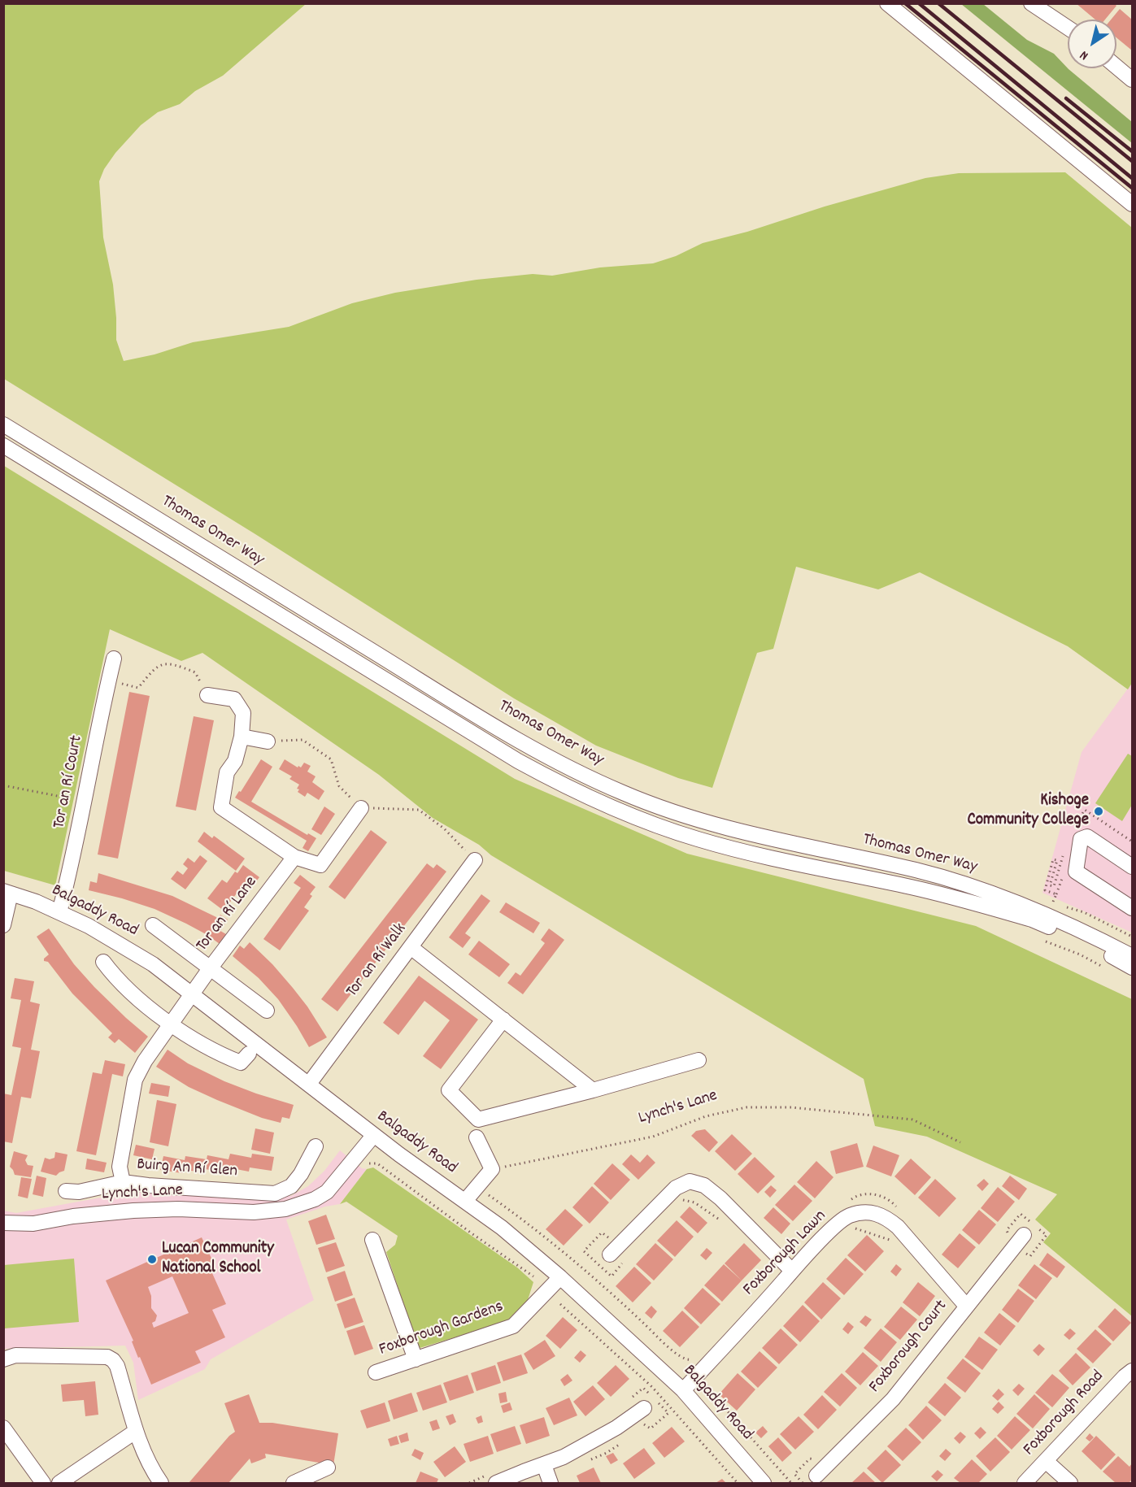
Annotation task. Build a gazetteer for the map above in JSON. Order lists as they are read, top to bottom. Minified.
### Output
{"streets":{"street":["Thomas Omer Way","Tor an Rí Court","Balgaddy Road","Tor an Rí Lane","Tor an Rí Walk","Lynch's Lane","Buirg An Rí Glen","Foxborough Lawn","Foxborough Gardens","Foxborough Court","Foxborough Road"]},"crossings":[["Tor an Rí Court","Balgaddy Road"],["Balgaddy Road","Tor an Rí Lane"],["Balgaddy Road","Tor an Rí Walk"],["Balgaddy Road","Lynch's Lane"],["Balgaddy Road","Buirg An Rí Glen"],["Balgaddy Road","Foxborough Lawn"],["Balgaddy Road","Foxborough Gardens"],["Tor an Rí Lane","Buirg An Rí Glen"],["Foxborough Lawn","Foxborough Court"]],"places":["Kishoge Community College","Lucan Community National School"],"north":"bottom left"}
